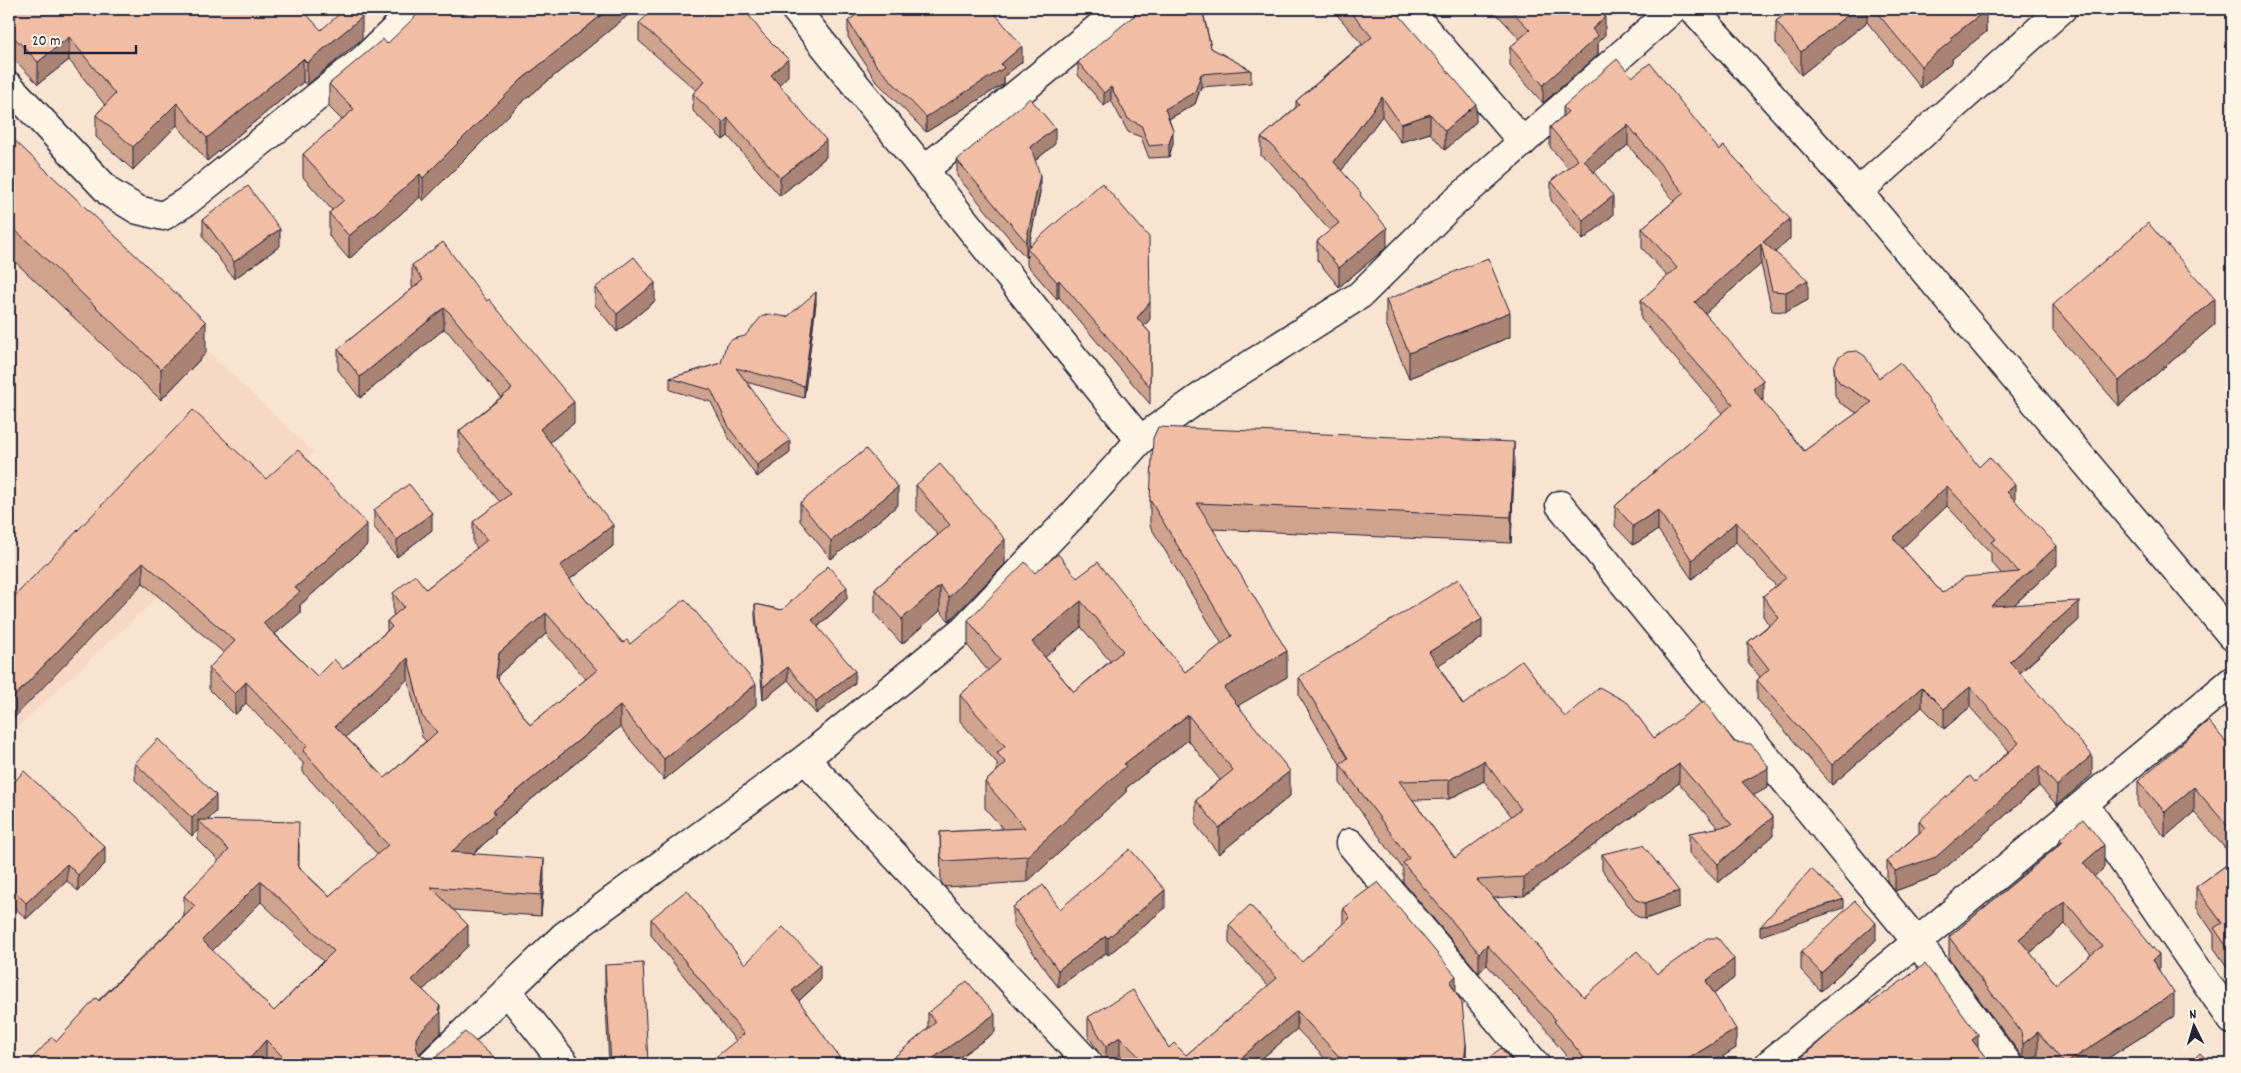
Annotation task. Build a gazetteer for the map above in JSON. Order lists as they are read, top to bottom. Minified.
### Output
{"scale_bar":"20 m","north":"top"}
